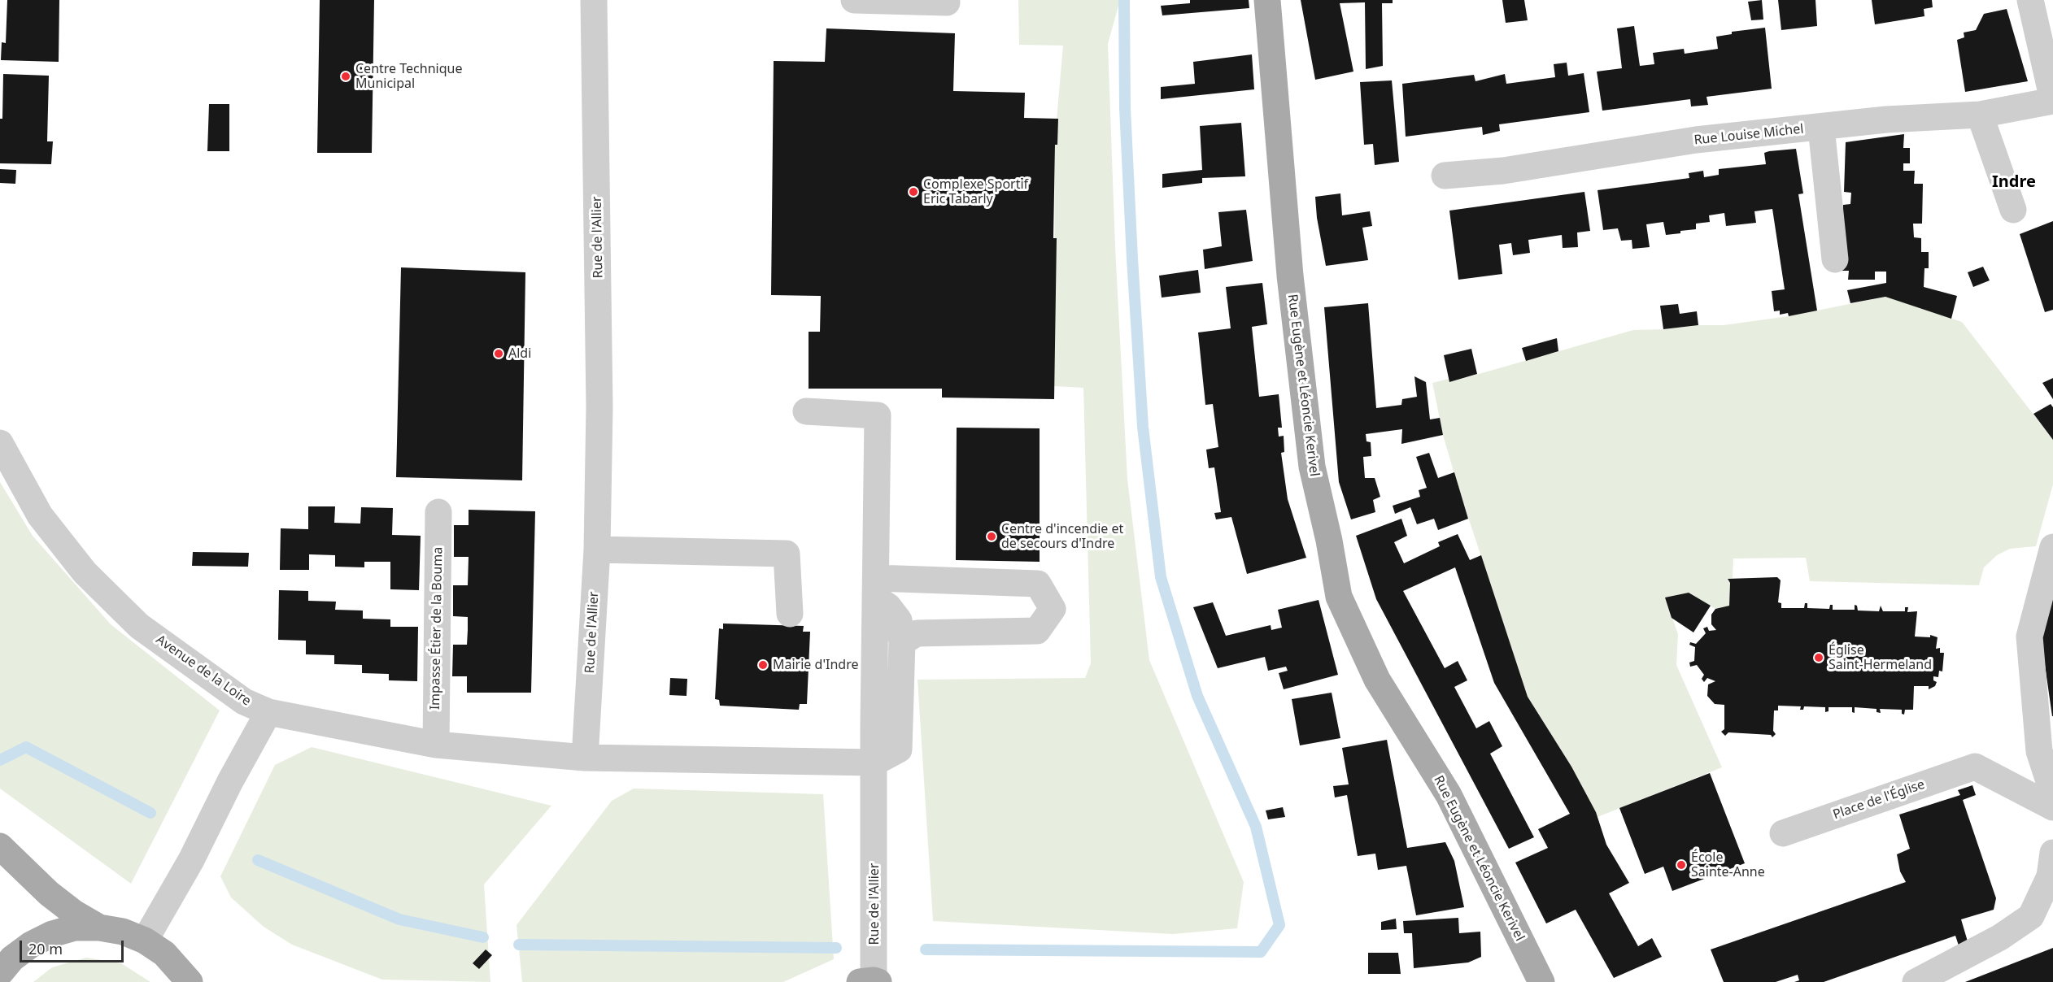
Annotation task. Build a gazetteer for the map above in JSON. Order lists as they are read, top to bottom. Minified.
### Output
{"streets":{"main road":["Rue Eugène et Léoncie Kerivel"],"street":["Rue Louise Michel","Rue de l'Allier","Impasse Étier de la Bouma","Avenue de la Loire","Place de l'Église"]},"crossings":[["Rue de l'Allier","Avenue de la Loire"],["Impasse Étier de la Bouma","Avenue de la Loire"]],"districts":["Indre"],"places":["Centre Technique Municipal","Complexe Sportif Eric Tabarly","Aldi","Centre d'incendie et de secours d'Indre","Église Saint-Hermeland","Mairie d'Indre","École Sainte-Anne"],"scale_bar":"20 m"}
